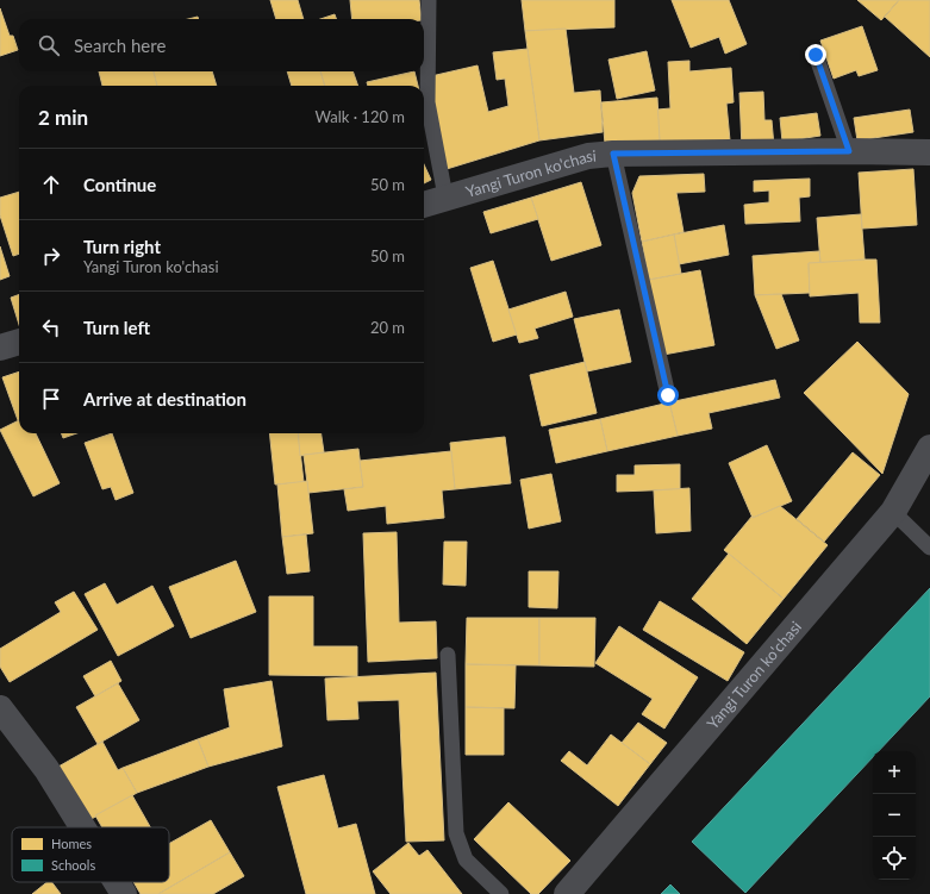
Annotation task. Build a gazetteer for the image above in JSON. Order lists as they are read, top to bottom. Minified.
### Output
{"streets":{"street":["Yangi Turon ko'chasi"]},"legend":["Homes","Schools"],"page":{"search":"Search here","heading":["2 min","Walk · 120 m"],"list":[["Continue","50 m"],["Turn right","Yangi Turon ko'chasi","50 m"],["Turn left","20 m"],"Arrive at destination"],"map_buttons":["+","−"]}}
